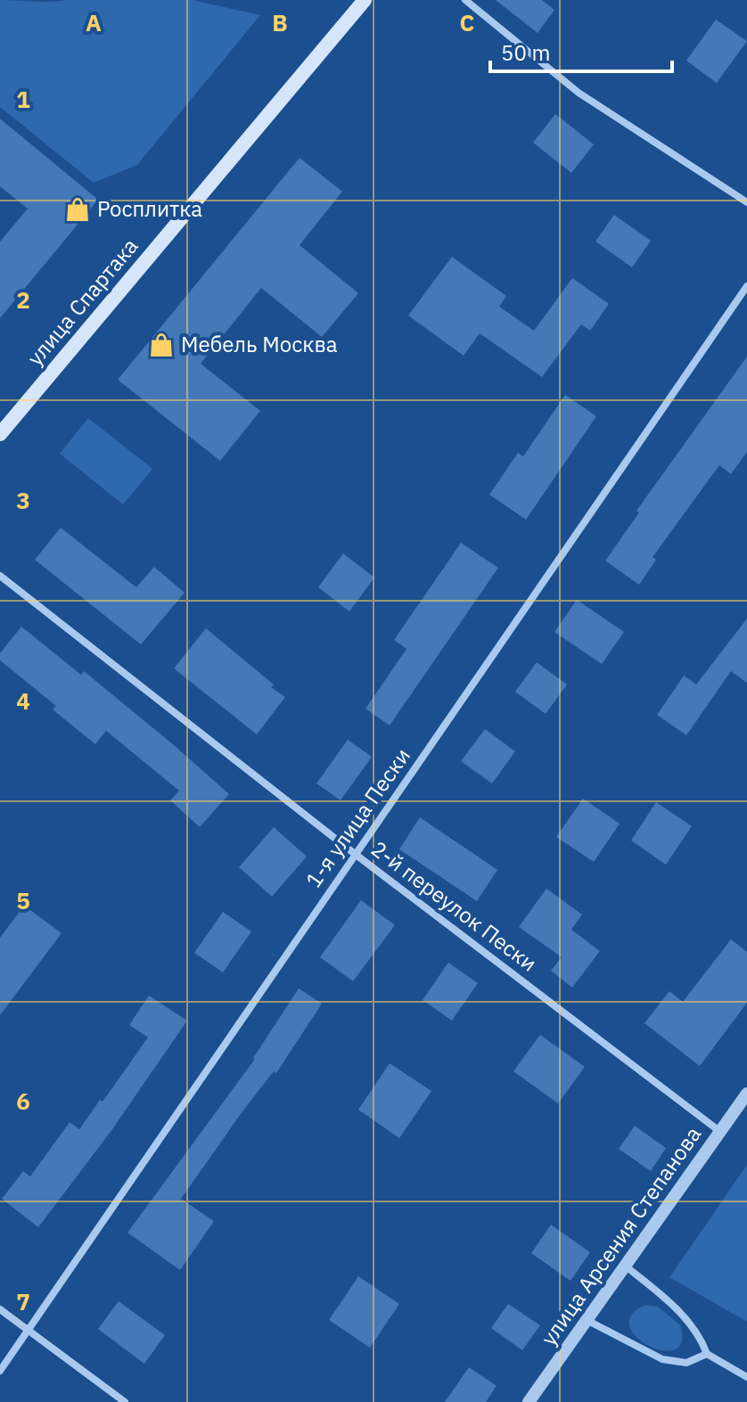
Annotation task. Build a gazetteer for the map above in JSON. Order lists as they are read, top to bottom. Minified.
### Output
{"streets":{"main road":["улица Спартака"],"street":["1-я улица Пески","2-й переулок Пески","улица Арсения Степанова"]},"crossings":[["1-я улица Пески","2-й переулок Пески"],["2-й переулок Пески","улица Арсения Степанова"]],"places":{"shop":["Росплитка","Мебель Москва"]},"scale_bar":"50 m","grid":{"columns":["A","B","C"],"rows":["1","2","3","4","5","6","7"]}}
